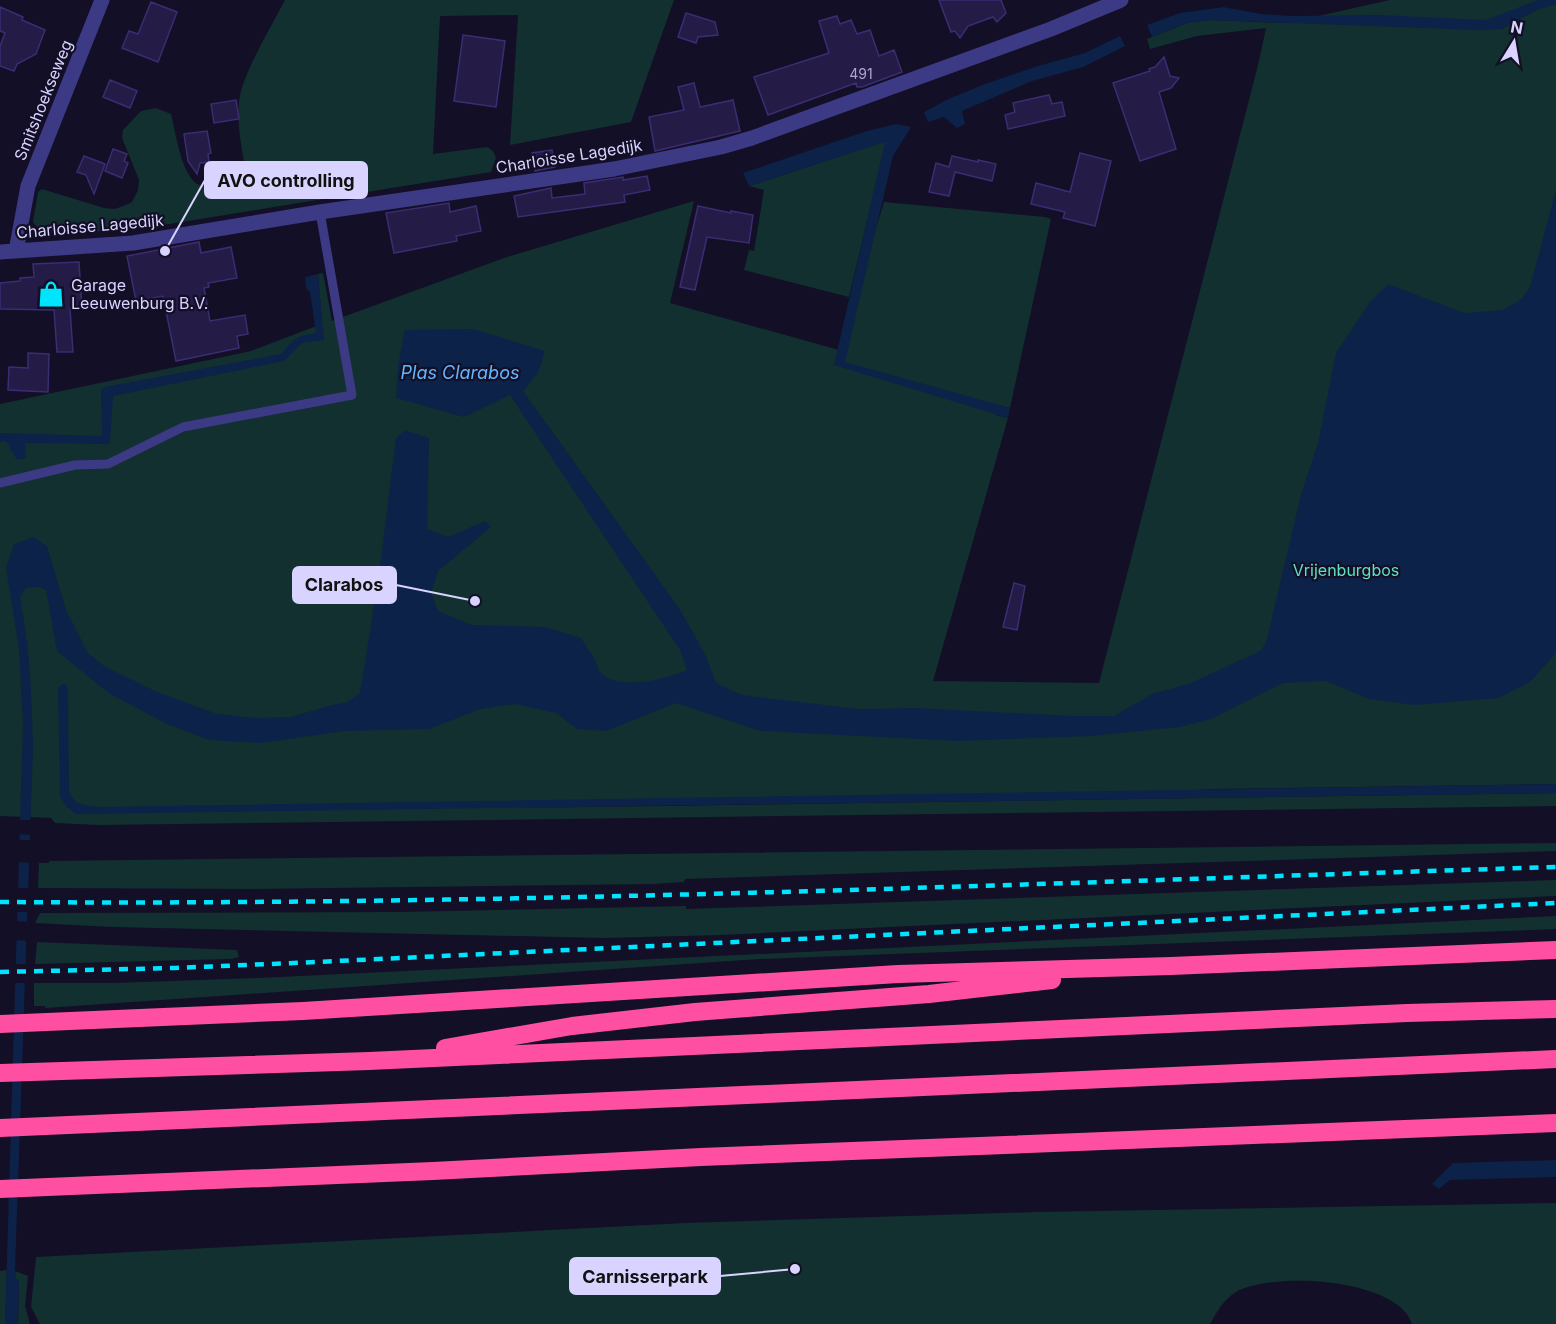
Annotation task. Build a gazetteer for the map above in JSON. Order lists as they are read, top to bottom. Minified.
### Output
{"streets":{"street":["Smitshoekseweg","Charloisse Lagedijk"]},"crossings":[["Smitshoekseweg","Charloisse Lagedijk"]],"water":["Plas Clarabos"],"parks":["Vrijenburgbos"],"places":{"other":["AVO controlling","Clarabos","Carnisserpark"],"shop":["Garage Leeuwenburg B.V."]},"house_numbers":["491"],"north":"top"}
